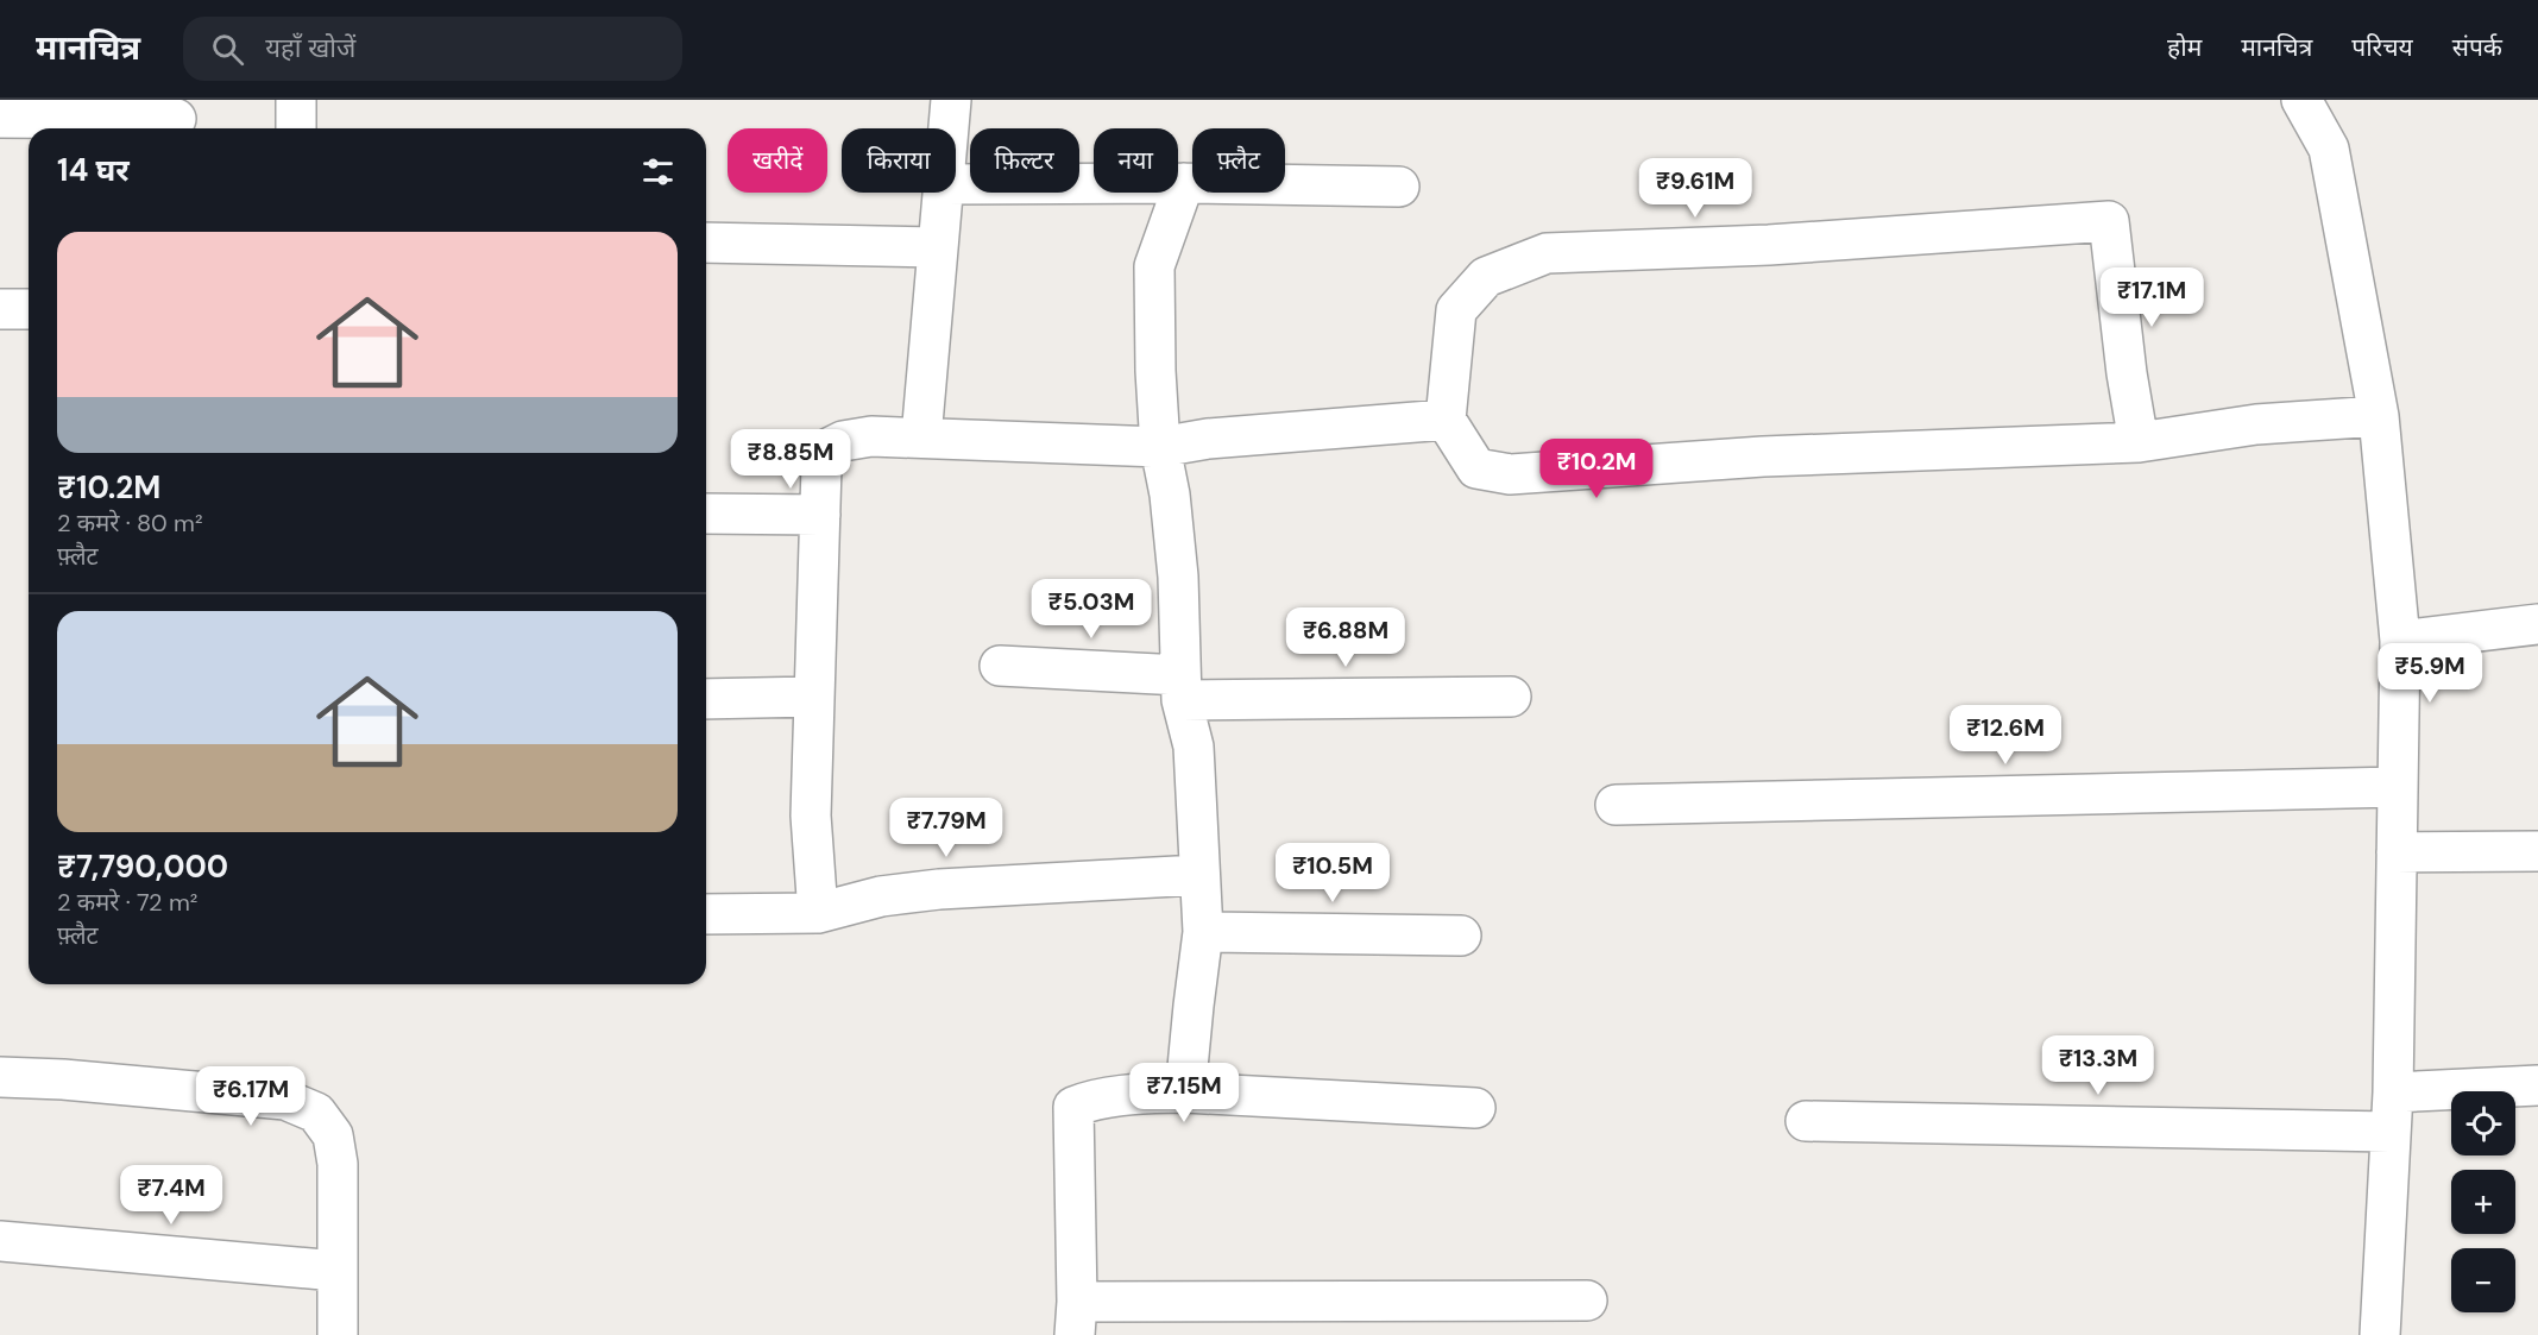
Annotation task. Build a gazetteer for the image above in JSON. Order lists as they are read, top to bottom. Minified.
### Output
{"page":{"header":"मानचित्र","search":"यहाँ खोजें","nav":["होम","मानचित्र","परिचय","संपर्क"],"chip":["खरीदें","किराया","फ़िल्टर","नया","फ़्लैट"],"heading":"14 घर","price":["₹9.61M","₹17.1M","₹8.85M","₹10.2M","₹5.03M","₹6.88M","₹5.9M","₹12.6M","₹7.79M","₹10.5M","₹13.3M","₹7.15M","₹6.17M","₹7.4M"],"list":[{"name":"₹10.2M","note":"2 कमरे · 80 m² · फ़्लैट"},{"name":"₹7,790,000","note":"2 कमरे · 72 m² · फ़्लैट"}],"map_buttons":["+","−"]}}
